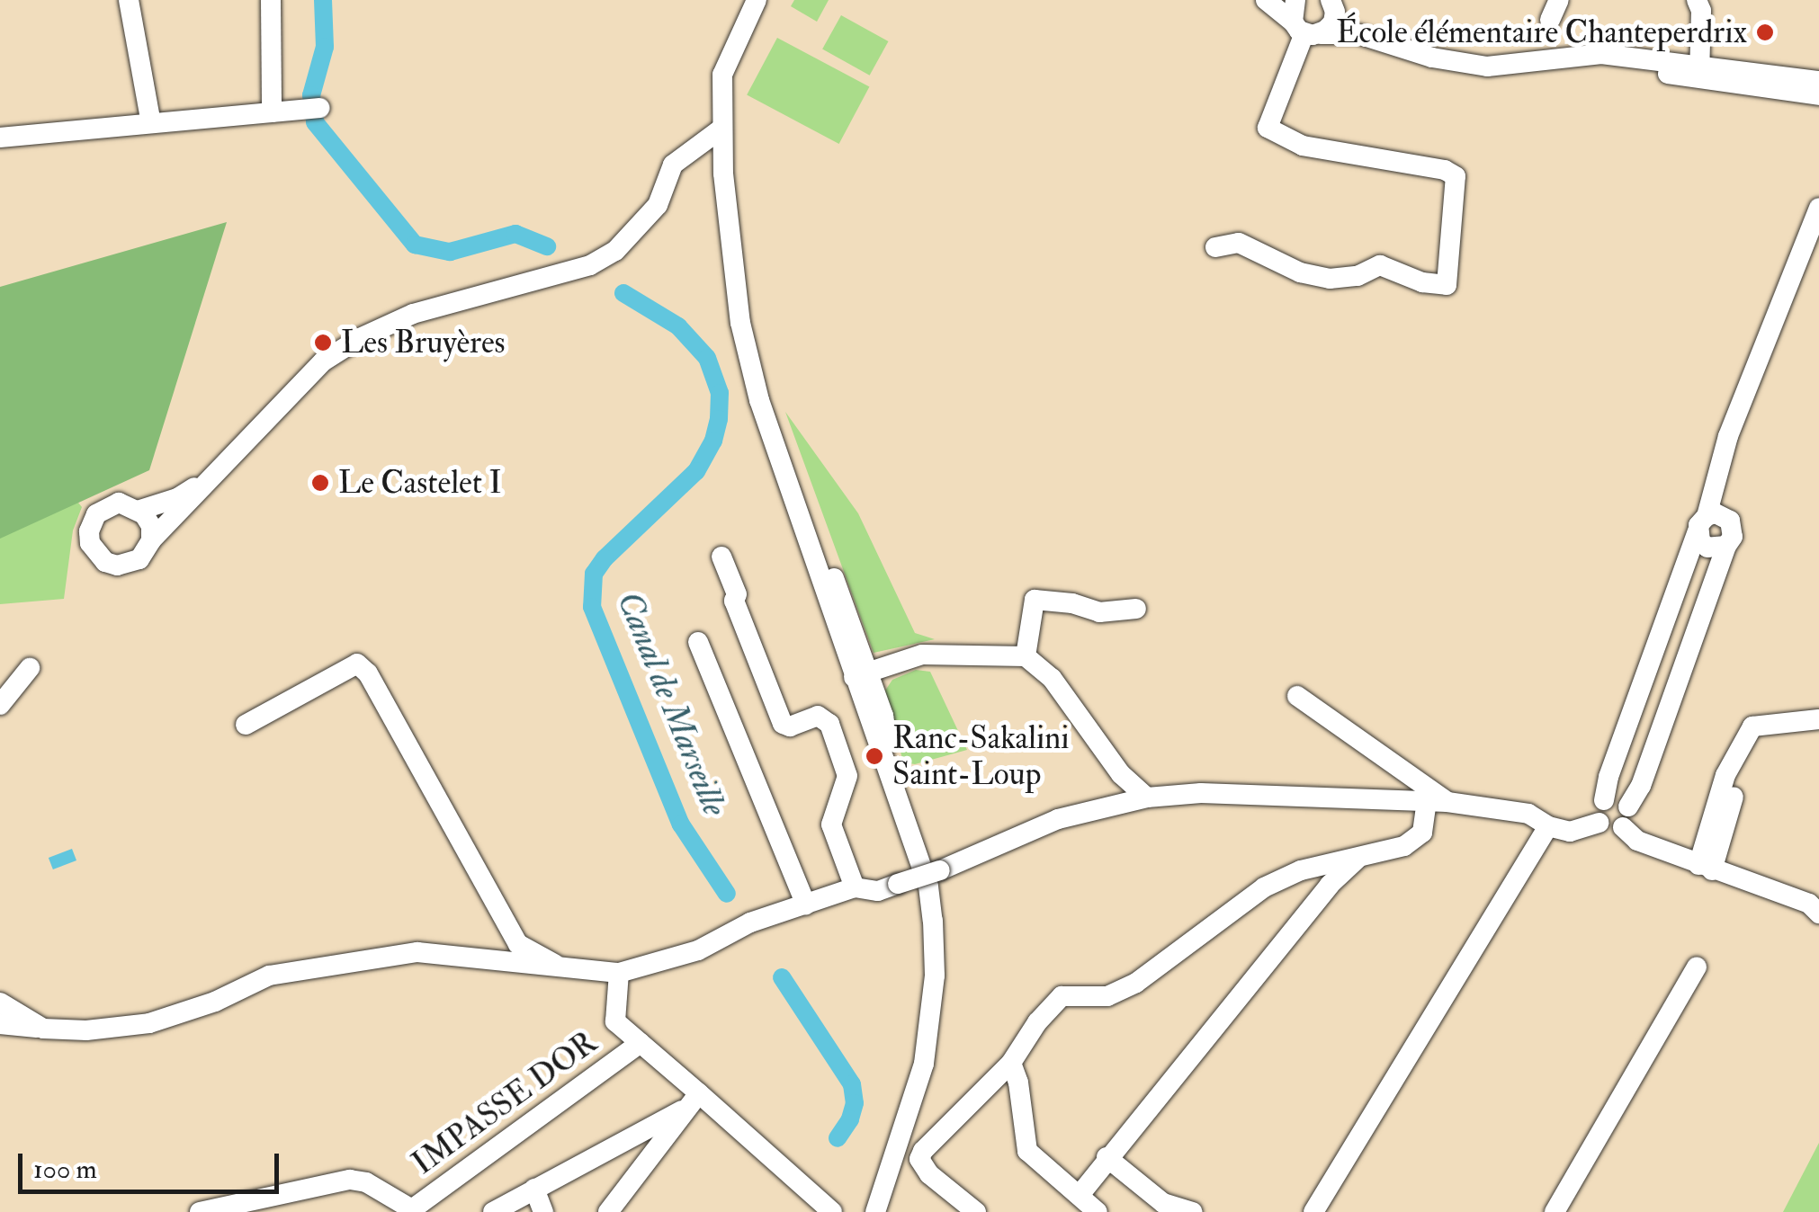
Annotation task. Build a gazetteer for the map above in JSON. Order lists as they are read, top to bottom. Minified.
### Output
{"streets":{"street":["IMPASSE DOR"]},"water":["Canal de Marseille"],"places":["École élémentaire Chanteperdrix","Les Bruyères","Le Castelet I","Ranc-Sakalini Saint-Loup"],"scale_bar":"100 m"}
